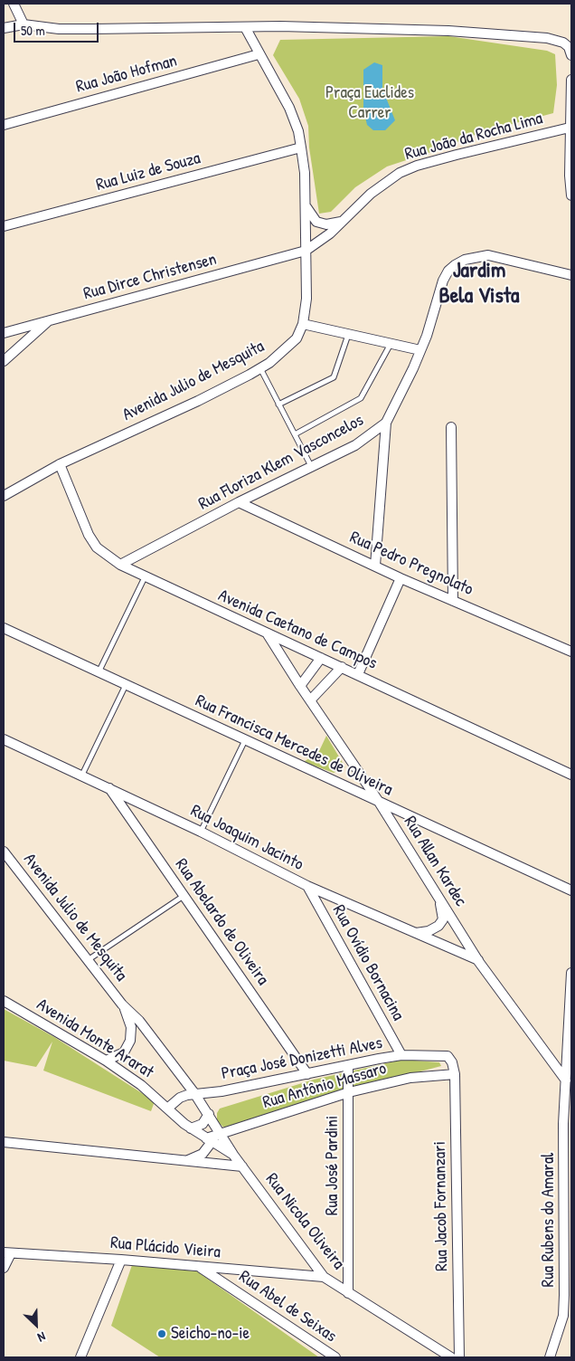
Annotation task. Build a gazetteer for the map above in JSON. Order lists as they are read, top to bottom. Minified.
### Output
{"streets":{"street":["Rua João Hofman","Rua João da Rocha Lima","Rua Luiz de Souza","Rua Dirce Christensen","Avenida Julio de Mesquita","Rua Floriza Klem Vasconcelos","Rua Pedro Pregnolato","Avenida Caetano de Campos","Rua Francisca Mercedes de Oliveira","Rua Joaquim Jacinto","Rua Allan Kardec","Rua Abelardo de Oliveira","Rua Ovídio Bornacina","Avenida Monte Ararat","Praça José Donizetti Alves","Rua Antônio Massaro","Rua José Pardini","Rua Jacob Fornanzari","Rua Rubens do Amaral","Rua Nicola Oliveira","Rua Plácido Vieira","Rua Abel de Seixas"]},"crossings":[["Rua João Hofman","Avenida Julio de Mesquita"],["Rua João da Rocha Lima","Rua Dirce Christensen"],["Rua João da Rocha Lima","Avenida Julio de Mesquita"],["Rua Luiz de Souza","Avenida Julio de Mesquita"],["Rua Dirce Christensen","Avenida Julio de Mesquita"],["Avenida Julio de Mesquita","Avenida Caetano de Campos"],["Avenida Julio de Mesquita","Avenida Monte Ararat"],["Avenida Julio de Mesquita","Praça José Donizetti Alves"],["Avenida Julio de Mesquita","Rua Nicola Oliveira"],["Rua Floriza Klem Vasconcelos","Rua Pedro Pregnolato"],["Rua Floriza Klem Vasconcelos","Avenida Caetano de Campos"],["Avenida Caetano de Campos","Rua Allan Kardec"],["Rua Francisca Mercedes de Oliveira","Rua Allan Kardec"],["Rua Joaquim Jacinto","Rua Allan Kardec"],["Rua Joaquim Jacinto","Rua Abelardo de Oliveira"],["Rua Joaquim Jacinto","Rua Ovídio Bornacina"],["Rua Allan Kardec","Rua Rubens do Amaral"],["Rua Abelardo de Oliveira","Praça José Donizetti Alves"],["Rua Ovídio Bornacina","Praça José Donizetti Alves"],["Avenida Monte Ararat","Praça José Donizetti Alves"],["Avenida Monte Ararat","Rua Nicola Oliveira"],["Praça José Donizetti Alves","Rua José Pardini"],["Praça José Donizetti Alves","Rua Jacob Fornanzari"],["Praça José Donizetti Alves","Rua Nicola Oliveira"],["Rua Antônio Massaro","Rua José Pardini"],["Rua Antônio Massaro","Rua Jacob Fornanzari"],["Rua Antônio Massaro","Rua Nicola Oliveira"],["Rua José Pardini","Rua Nicola Oliveira"],["Rua Nicola Oliveira","Rua Plácido Vieira"],["Rua Plácido Vieira","Rua Abel de Seixas"]],"districts":["Jardim Bela Vista"],"parks":["Praça Euclides Carrer"],"places":["Seicho-no-ie"],"scale_bar":"50 m","north":"bottom right"}
